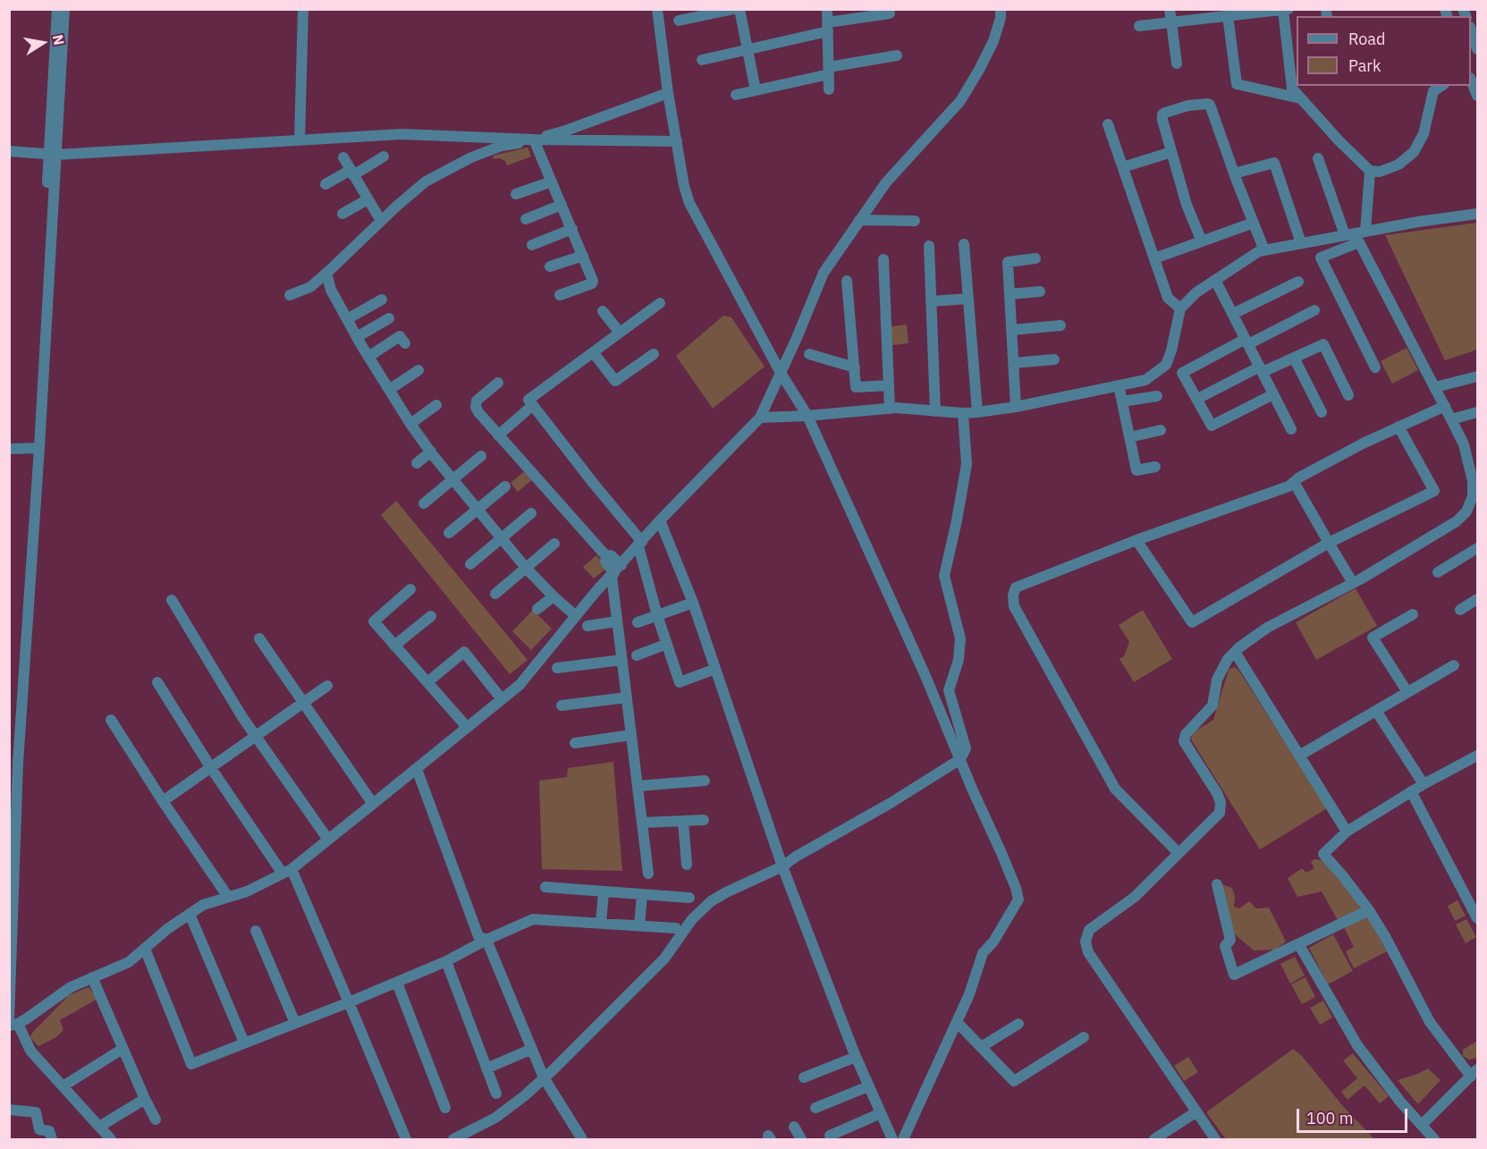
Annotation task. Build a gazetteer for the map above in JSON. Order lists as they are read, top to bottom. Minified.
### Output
{"legend":["Road","Park"],"scale_bar":"100 m","north":"right"}
